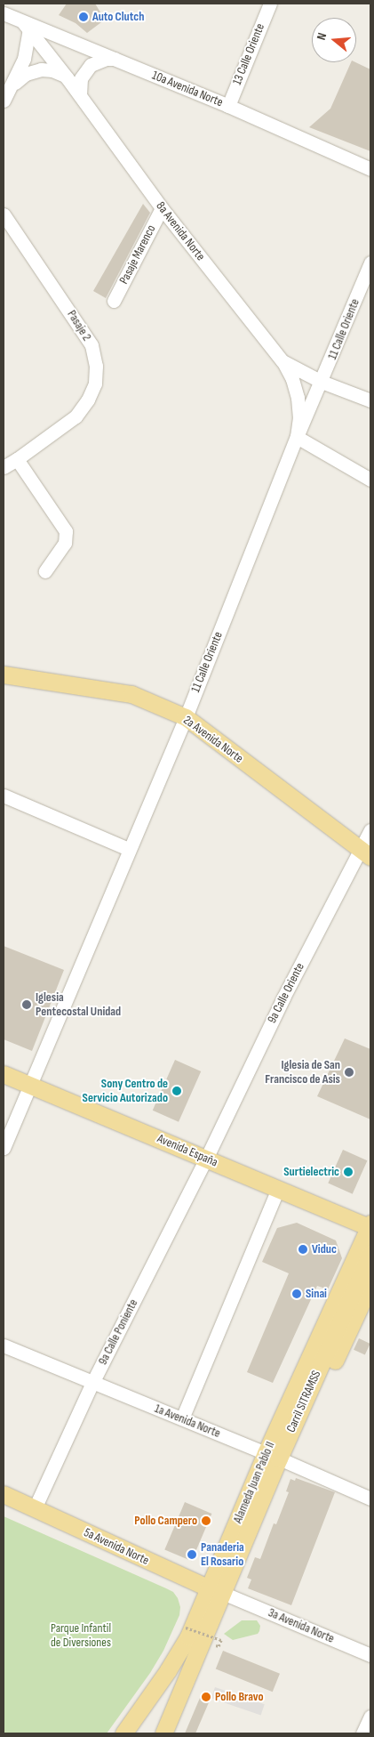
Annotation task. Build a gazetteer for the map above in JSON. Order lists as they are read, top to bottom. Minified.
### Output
{"streets":{"main road":["2a Avenida Norte","Avenida España","Carril SITRAMSS","Alameda Juan Pablo II","5a Avenida Norte"],"street":["13 Calle Oriente","10a Avenida Norte","8a Avenida Norte","Pasaje Marenco","Pasaje 2","11 Calle Oriente","9a Calle Oriente","9a Calle Poniente","1a Avenida Norte","3a Avenida Norte"]},"crossings":[["13 Calle Oriente","10a Avenida Norte"],["10a Avenida Norte","8a Avenida Norte"],["8a Avenida Norte","Pasaje Marenco"],["8a Avenida Norte","11 Calle Oriente"],["11 Calle Oriente","2a Avenida Norte"],["11 Calle Oriente","Avenida España"],["2a Avenida Norte","9a Calle Oriente"],["9a Calle Oriente","Avenida España"],["9a Calle Oriente","9a Calle Poniente"],["Avenida España","9a Calle Poniente"],["Avenida España","Alameda Juan Pablo II"],["9a Calle Poniente","1a Avenida Norte"],["9a Calle Poniente","5a Avenida Norte"],["Carril SITRAMSS","1a Avenida Norte"],["Carril SITRAMSS","Alameda Juan Pablo II"],["1a Avenida Norte","Alameda Juan Pablo II"],["Alameda Juan Pablo II","5a Avenida Norte"],["Alameda Juan Pablo II","3a Avenida Norte"],["5a Avenida Norte","3a Avenida Norte"]],"parks":["Parque Infantil de Diversiones"],"places":["Auto Clutch","Iglesia Pentecostal Unidad","Iglesia de San Francisco de Asis","Sony Centro de Servicio Autorizado","Surtielectric","Viduc","Sinai","Pollo Campero","Panaderia El Rosario","Pollo Bravo"],"north":"left"}
